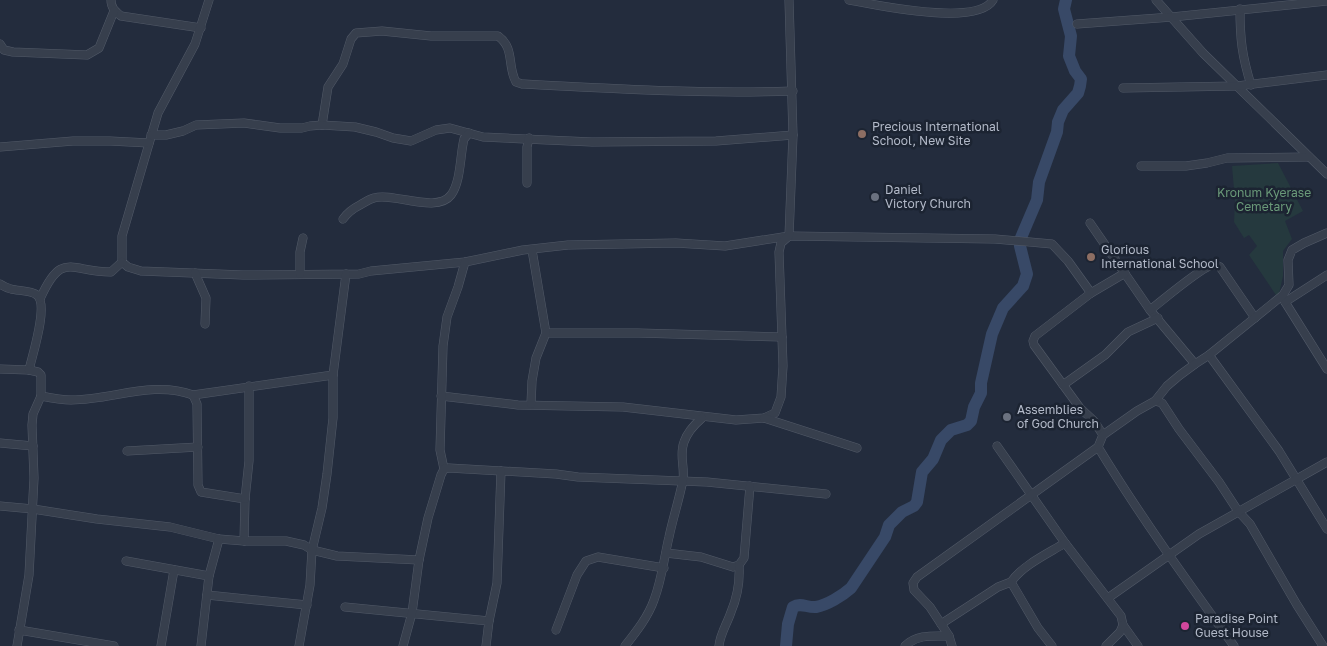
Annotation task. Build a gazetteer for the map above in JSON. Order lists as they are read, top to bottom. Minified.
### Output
{"parks":["Kronum Kyerase Cemetary"],"places":["Precious International School, New Site","Daniel Victory Church","Glorious International School","Assemblies of God Church","Paradise Point Guest House"]}
